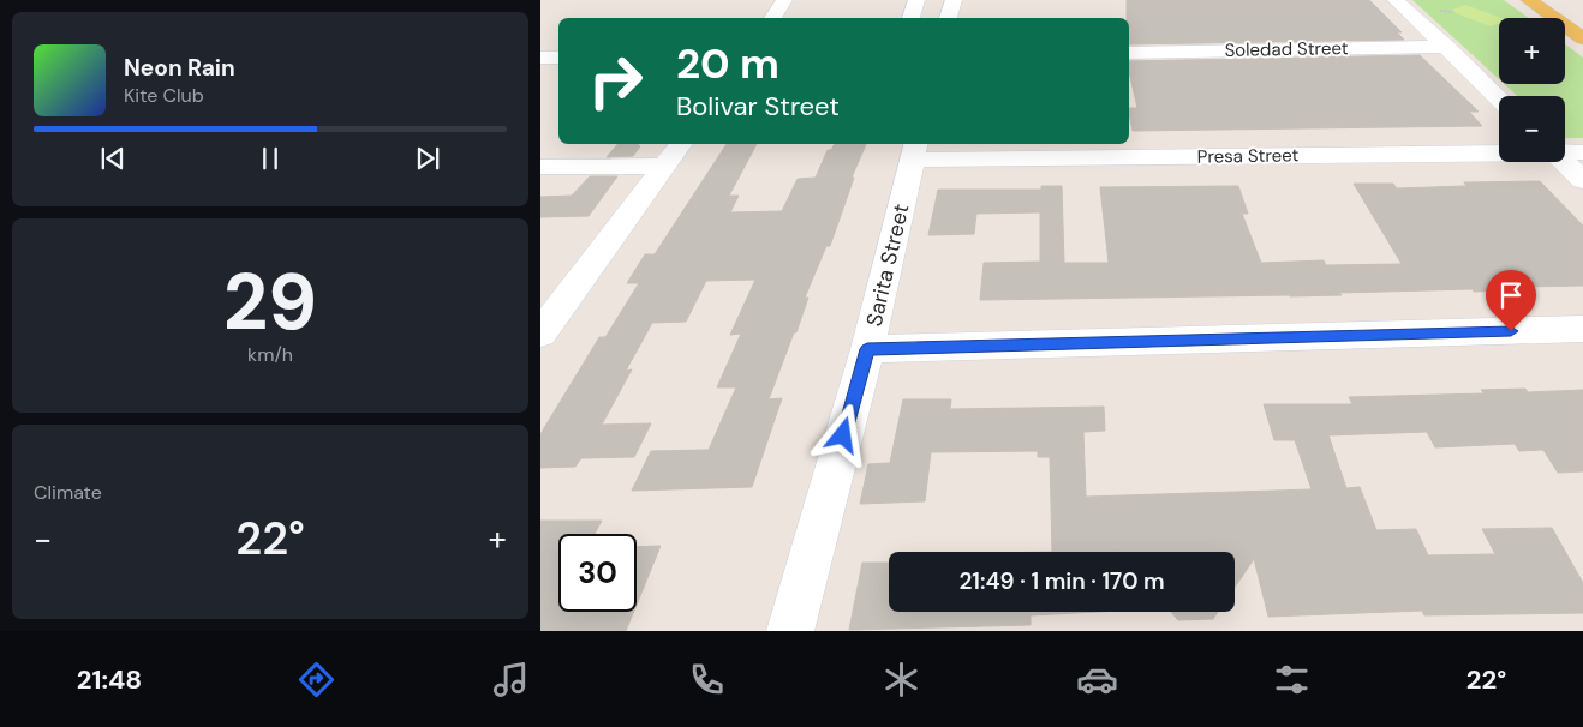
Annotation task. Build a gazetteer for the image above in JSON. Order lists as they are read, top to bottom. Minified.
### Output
{"streets":{"street":["Soledad Street","Presa Street","Sarita Street"]},"crossings":[["Presa Street","Sarita Street"]],"page":{"map_buttons":["+","−"],"turn":["20 m","Bolivar Street"],"song":["Neon Rain","Kite Club"],"tile":[["29","km/h"],"Climate"],"heat":["−","22°","+"],"limit":"30","trip":"21:49 · 1 min · 170 m","tabs":["21:48","22°"]}}
